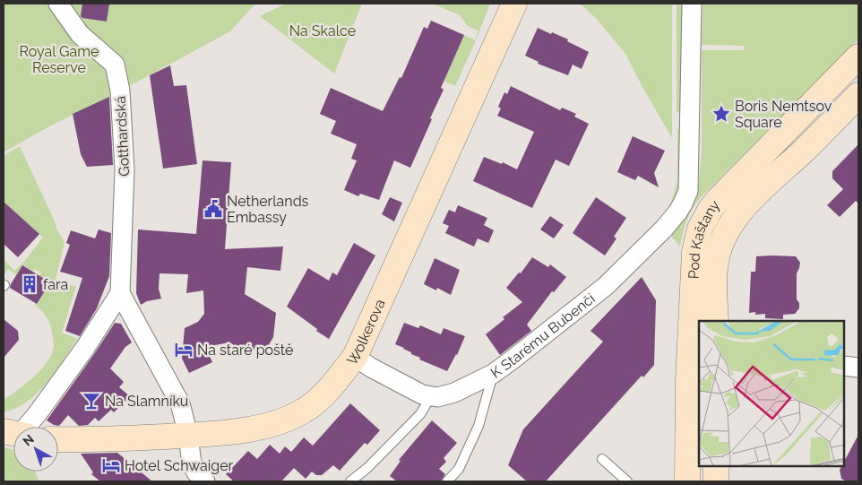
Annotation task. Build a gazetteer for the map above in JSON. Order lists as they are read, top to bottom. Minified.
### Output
{"streets":{"main road":["Pod Kaštany","Wolkerova"],"street":["Gotthardská","K Starému Bubenči"]},"crossings":[["Wolkerova","K Starému Bubenči"]],"parks":["Na Skalce","Royal Game Reserve"],"places":{"place":["Boris Nemtsov Square"],"public building":["Netherlands Embassy"],"building":["fara"],"hotel":["Na staré poště","Hotel Schwaiger"],"bar":["Na Slamníku"]},"north":"top left"}
